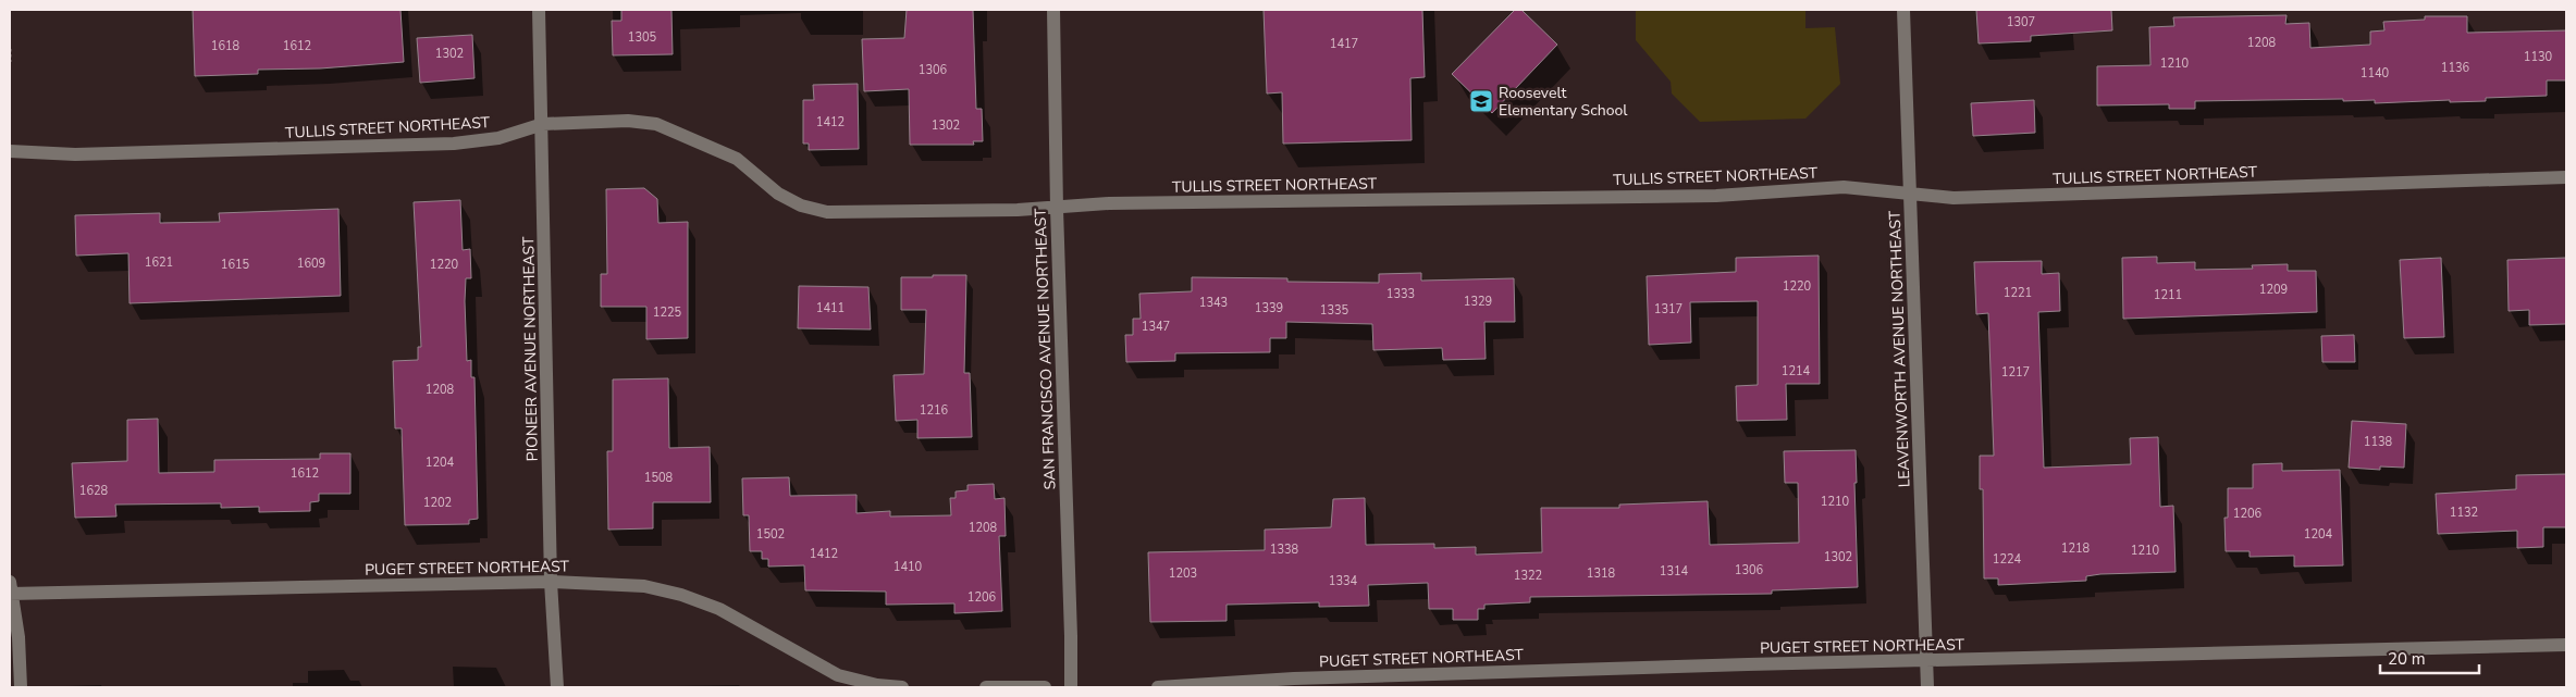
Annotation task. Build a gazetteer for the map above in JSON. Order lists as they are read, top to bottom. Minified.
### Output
{"streets":{"street":["TULLIS STREET NORTHEAST","PIONEER AVENUE NORTHEAST","SAN FRANCISCO AVENUE NORTHEAST","LEAVENWORTH AVENUE NORTHEAST","PUGET STREET NORTHEAST"]},"crossings":[["TULLIS STREET NORTHEAST","PIONEER AVENUE NORTHEAST"],["TULLIS STREET NORTHEAST","SAN FRANCISCO AVENUE NORTHEAST"],["TULLIS STREET NORTHEAST","LEAVENWORTH AVENUE NORTHEAST"],["PIONEER AVENUE NORTHEAST","PUGET STREET NORTHEAST"],["LEAVENWORTH AVENUE NORTHEAST","PUGET STREET NORTHEAST"]],"places":{"school or university":["Roosevelt Elementary School"]},"house_numbers":["1307","1305","1208","1417","1618","1612","1302","1130","1210","1136","1306","1140","1412","1302","1621","1609","1615","1220","1220","1209","1221","1333","1211","1329","1343","1411","1339","1317","1335","1225","1347","1214","1217","1208","1216","1138","1204","1612","1508","1628","1210","1202","1132","1206","1208","1502","1204","1218","1338","1210","1412","1302","1224","1410","1306","1314","1203","1318","1322","1334","1206"],"scale_bar":"20 m"}
